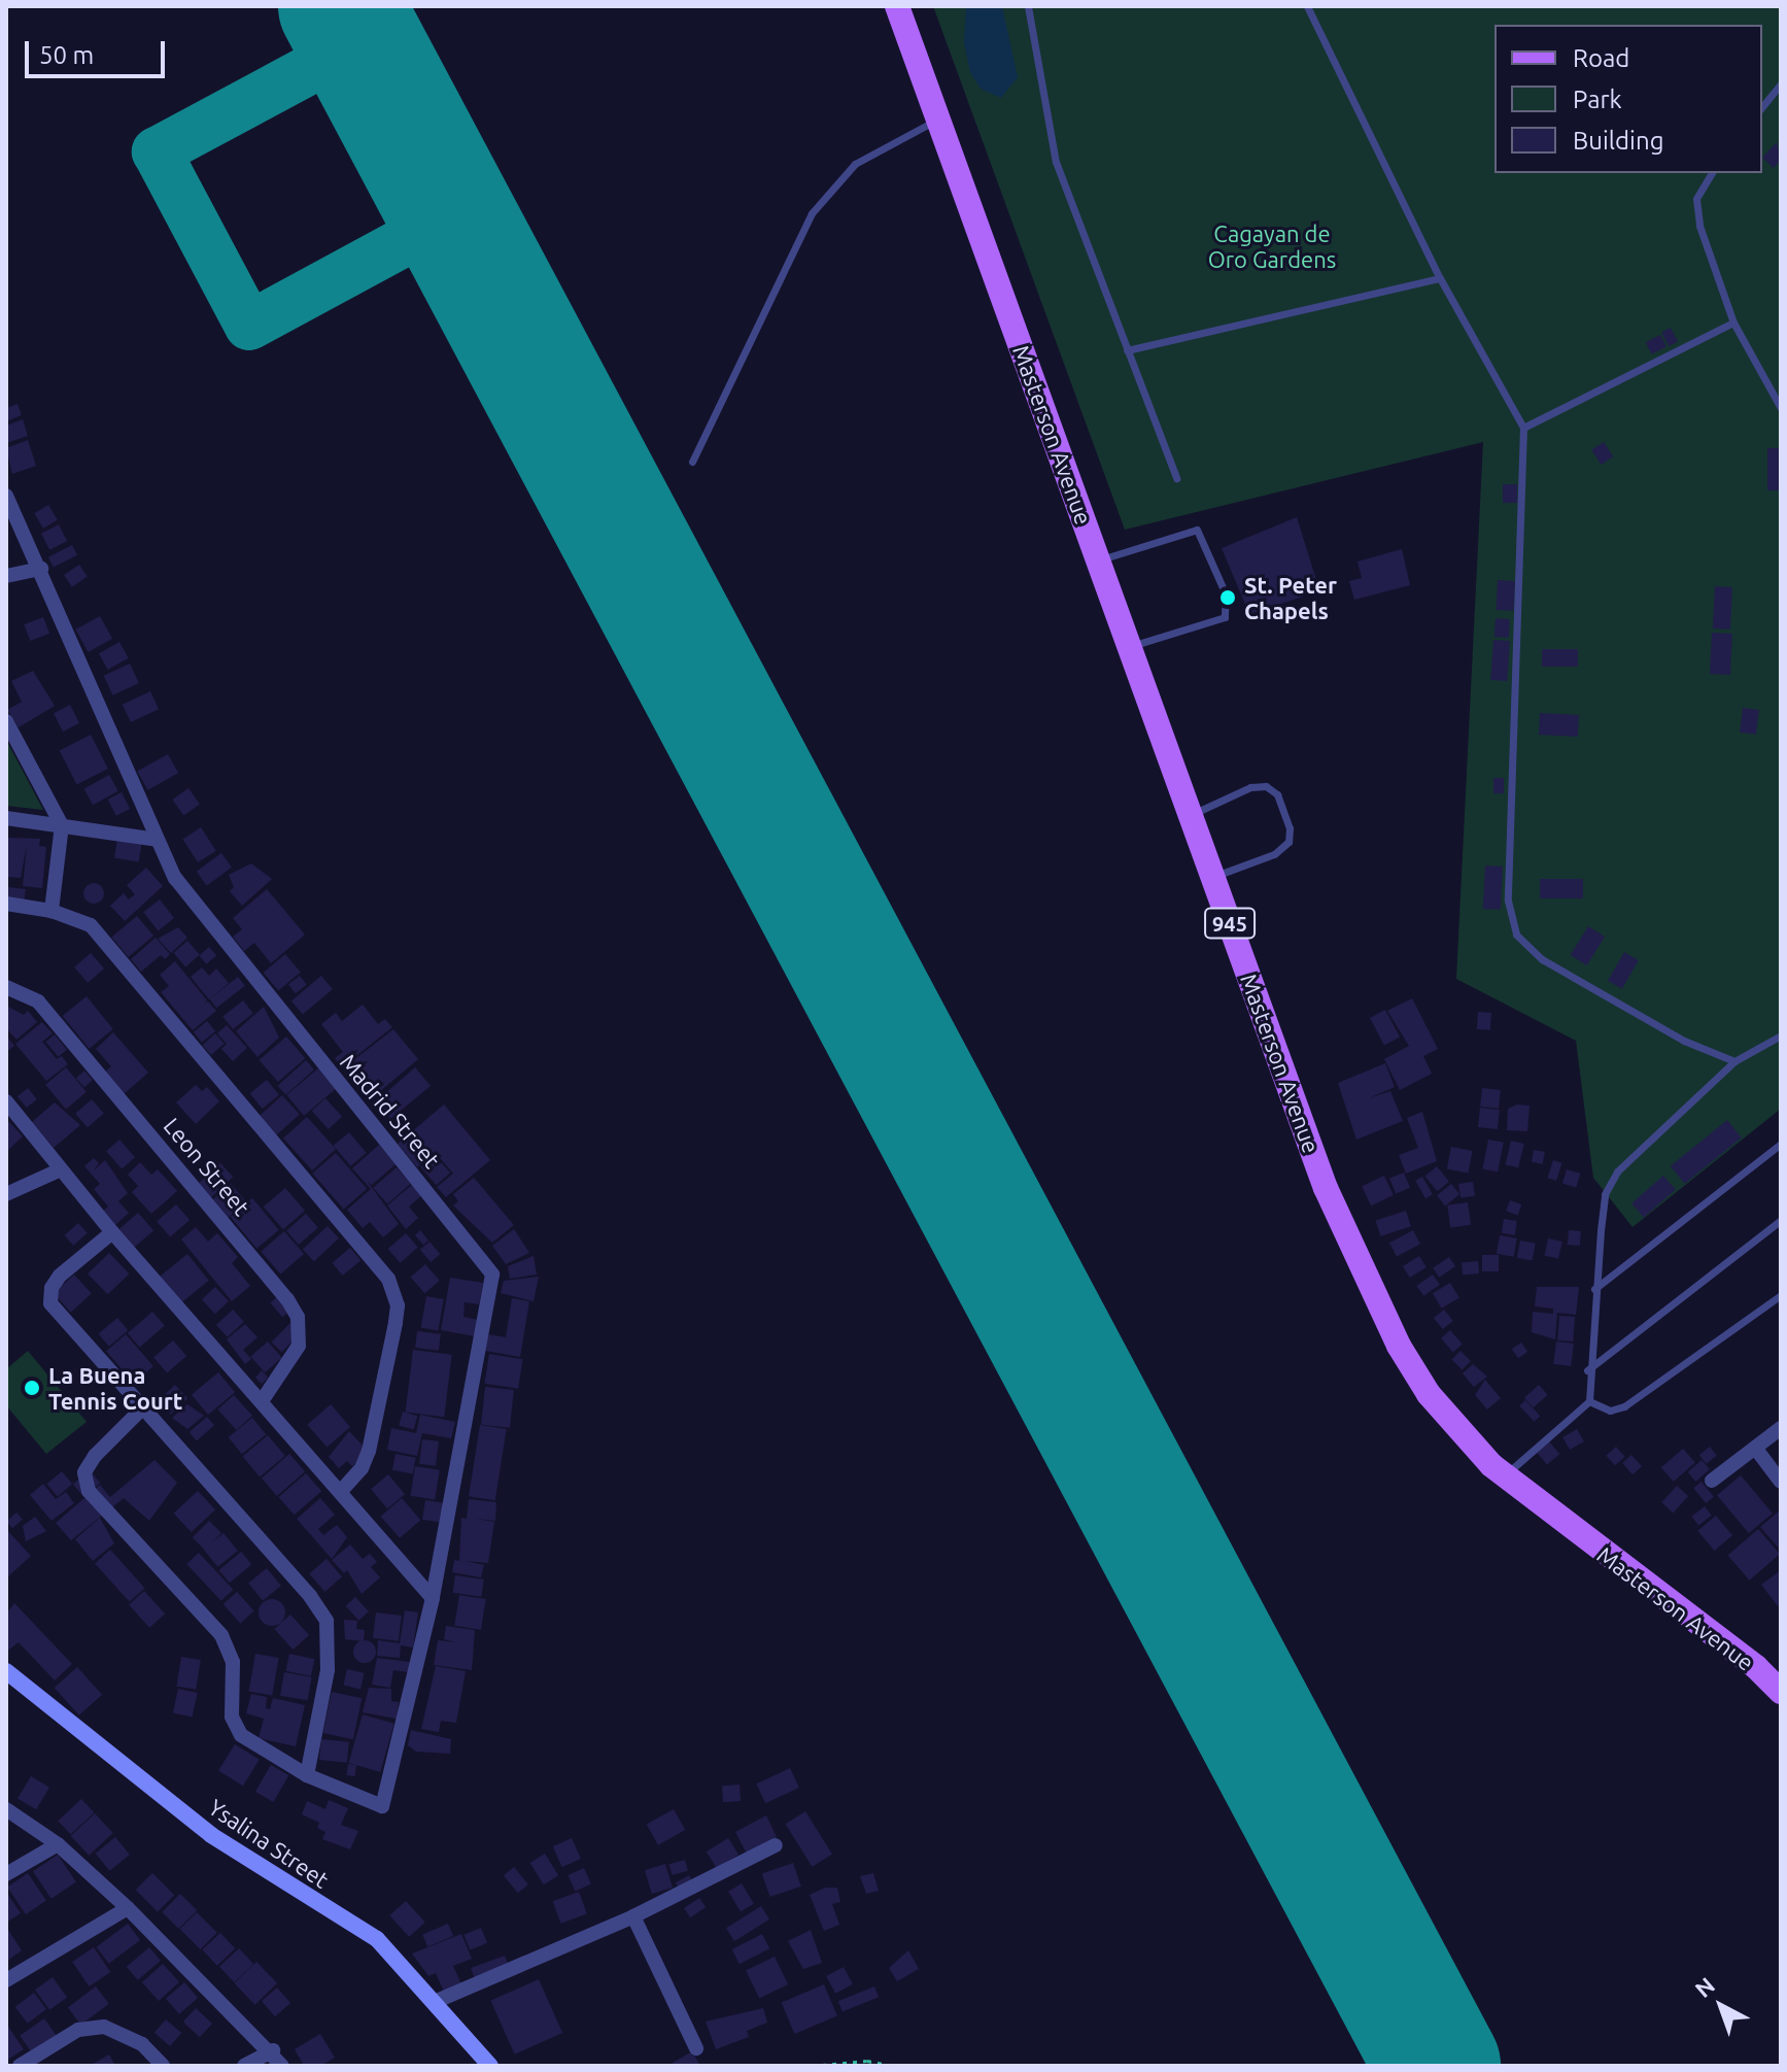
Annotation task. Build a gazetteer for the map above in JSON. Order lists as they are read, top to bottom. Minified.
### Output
{"streets":{"main road":["Masterson Avenue","945"],"street":["Madrid Street","Leon Street","Ysalina Street"]},"parks":["Cagayan de Oro Gardens"],"places":["St. Peter Chapels","La Buena Tennis Court"],"legend":["Road","Park","Building"],"scale_bar":"50 m","north":"top left"}
